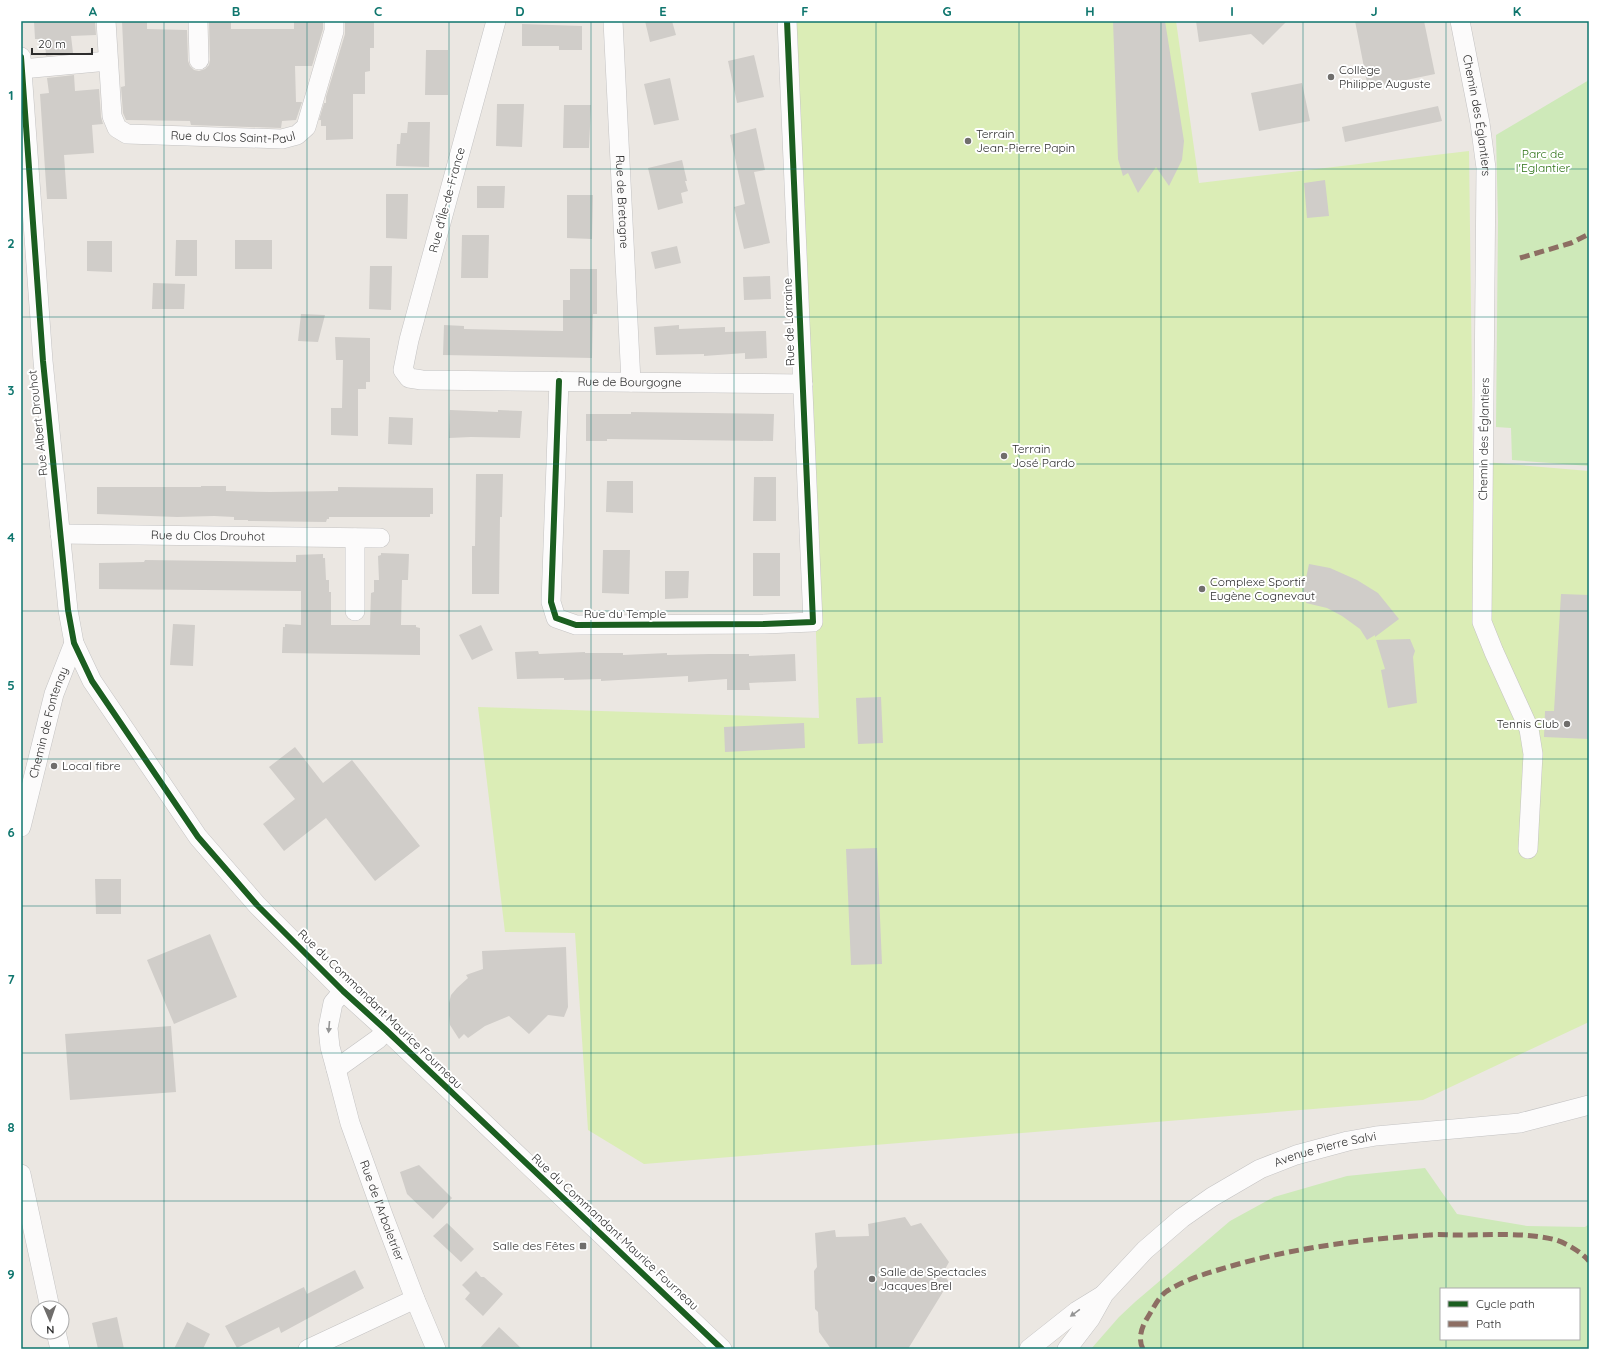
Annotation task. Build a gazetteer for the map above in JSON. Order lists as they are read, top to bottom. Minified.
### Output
{"streets":{"street":["Chemin des Églantiers","Rue du Clos Saint-Paul","Rue d'Île-de-France","Rue de Bretagne","Rue de Lorraine","Rue de Bourgogne","Rue Albert Drouhot","Rue du Clos Drouhot","Rue du Temple","Chemin de Fontenay","Rue du Commandant Maurice Fourneau","Avenue Pierre Salvi","Rue de l'Arbaletrier"]},"crossings":[["Rue d'Île-de-France","Rue de Bourgogne"],["Rue de Bretagne","Rue de Bourgogne"],["Rue de Lorraine","Rue de Bourgogne"],["Rue de Lorraine","Rue du Temple"],["Rue de Bourgogne","Rue du Temple"],["Rue Albert Drouhot","Rue du Clos Drouhot"],["Rue Albert Drouhot","Chemin de Fontenay"],["Rue Albert Drouhot","Rue du Commandant Maurice Fourneau"],["Chemin de Fontenay","Rue du Commandant Maurice Fourneau"],["Rue du Commandant Maurice Fourneau","Rue de l'Arbaletrier"]],"parks":["Parc de l'Eglantier"],"places":{"other":["Collège Philippe Auguste","Terrain Jean-Pierre Papin","Terrain José Pardo","Complexe Sportif Eugène Cognevaut","Tennis Club","Local fibre","Salle de Spectacles Jacques Brel"],"transit":["Salle des Fêtes"]},"legend":["Cycle path","Path"],"scale_bar":"20 m","north":"bottom","grid":{"columns":["A","B","C","D","E","F","G","H","I","J","K"],"rows":["1","2","3","4","5","6","7","8","9"]}}
